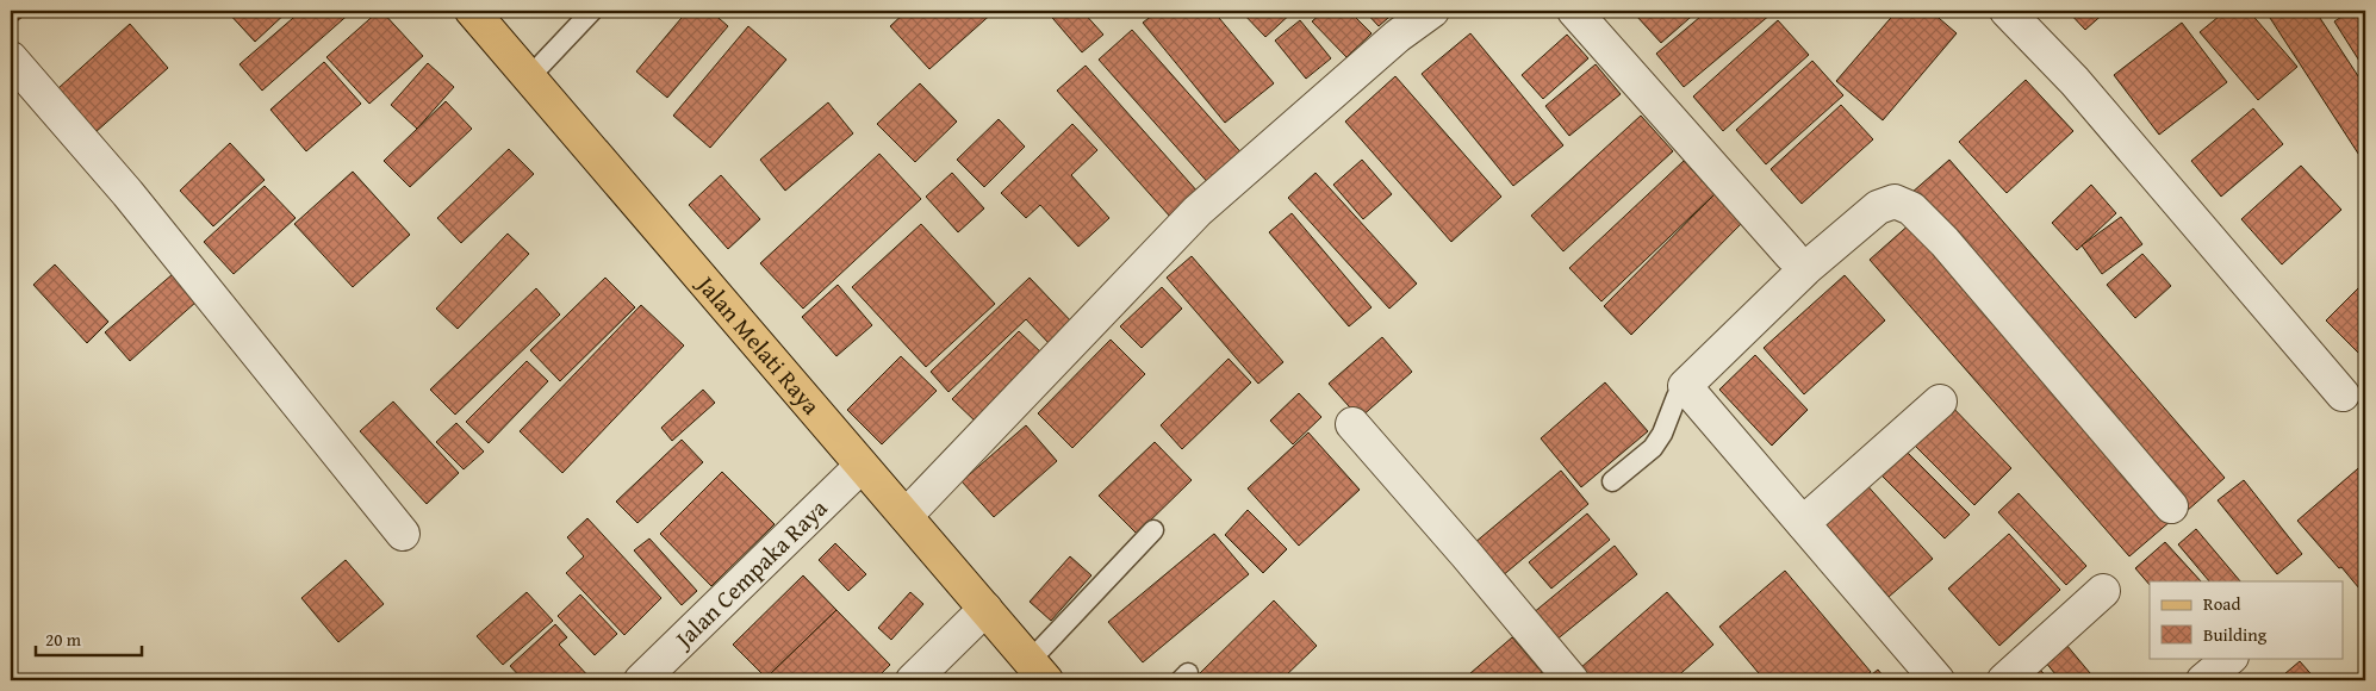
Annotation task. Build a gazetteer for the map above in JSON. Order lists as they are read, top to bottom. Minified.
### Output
{"streets":{"main road":["Jalan Melati Raya"],"street":["Jalan Cempaka Raya"]},"crossings":[["Jalan Melati Raya","Jalan Cempaka Raya"]],"legend":["Road","Building"],"scale_bar":"20 m"}
